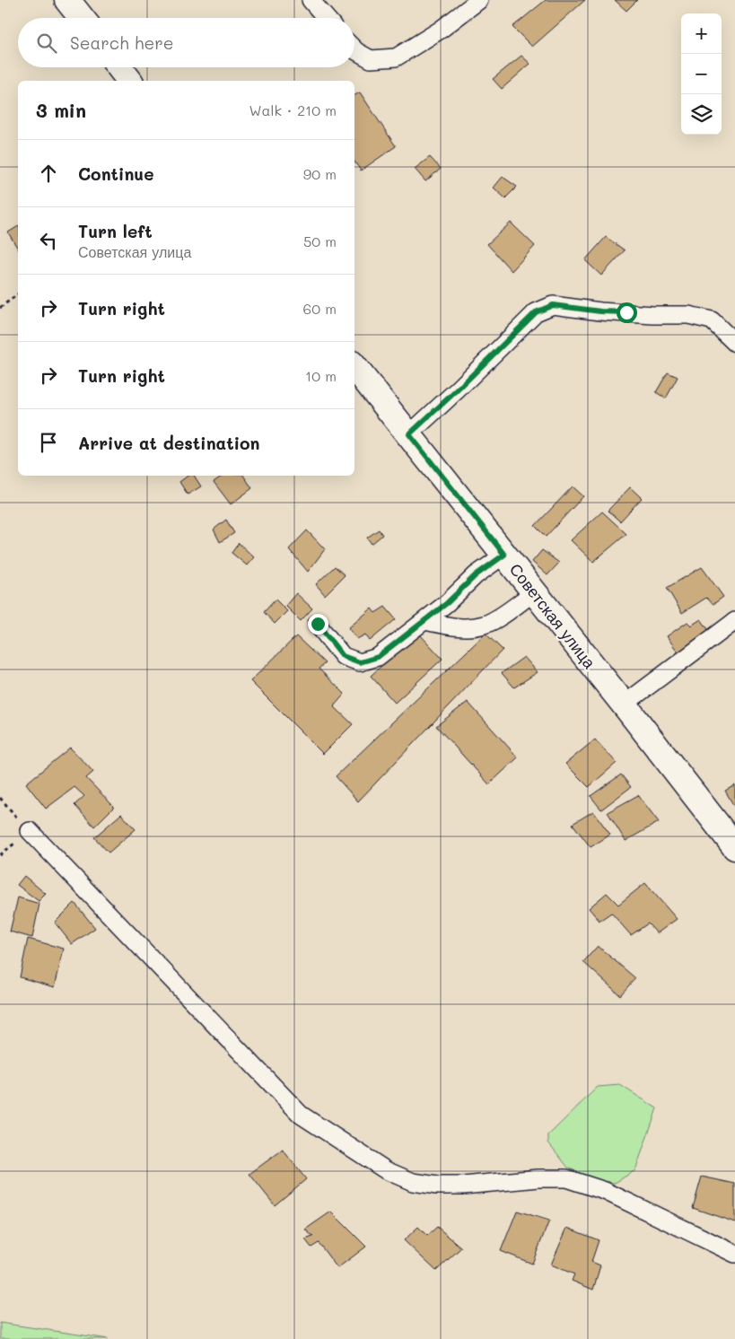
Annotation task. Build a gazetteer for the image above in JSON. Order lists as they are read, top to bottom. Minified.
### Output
{"streets":{"main road":["Советская улица"]},"page":{"map_buttons":["+","−"],"search":"Search here","heading":["3 min","Walk · 210 m"],"list":[["Continue","90 m"],["Turn left","Советская улица","50 m"],["Turn right","60 m"],["Turn right","10 m"],"Arrive at destination"]}}
